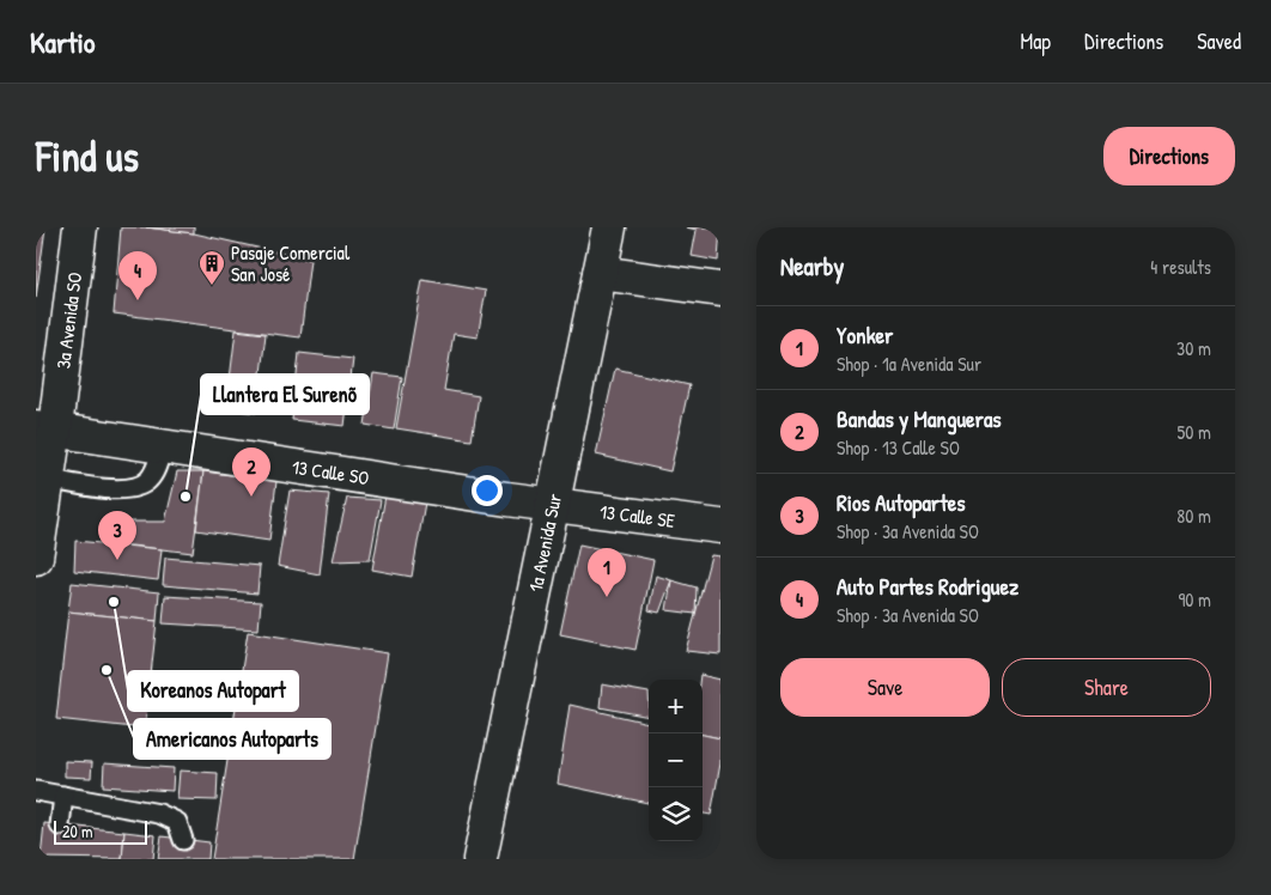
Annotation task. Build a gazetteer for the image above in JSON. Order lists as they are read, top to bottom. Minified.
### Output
{"streets":{"street":["3a Avenida SO","13 Calle SO","13 Calle SE","1a Avenida Sur"]},"crossings":[["3a Avenida SO","13 Calle SO"],["13 Calle SO","13 Calle SE"],["13 Calle SO","1a Avenida Sur"],["13 Calle SE","1a Avenida Sur"]],"places":{"building":["Pasaje Comercial San José"],"other":["Llantera El Surenõ","Koreanos Autopart","Americanos Autoparts"]},"scale_bar":"20 m","page":{"header":"Kartio","nav":["Map","Directions","Saved"],"buttons":["Directions",["Save","Share"]],"title":"Find us","heading":["Nearby","4 results"],"pins":["4","2","3","1"],"list":[{"mark":"1","name":"Yonker","note":"Shop · 1a Avenida Sur","value":"30 m"},{"mark":"2","name":"Bandas y Mangueras","note":"Shop · 13 Calle SO","value":"50 m"},{"mark":"3","name":"Rios Autopartes","note":"Shop · 3a Avenida SO","value":"80 m"},{"mark":"4","name":"Auto Partes Rodriguez","note":"Shop · 3a Avenida SO","value":"90 m"}],"map_buttons":["+","−"],"scale":"20 m"}}
